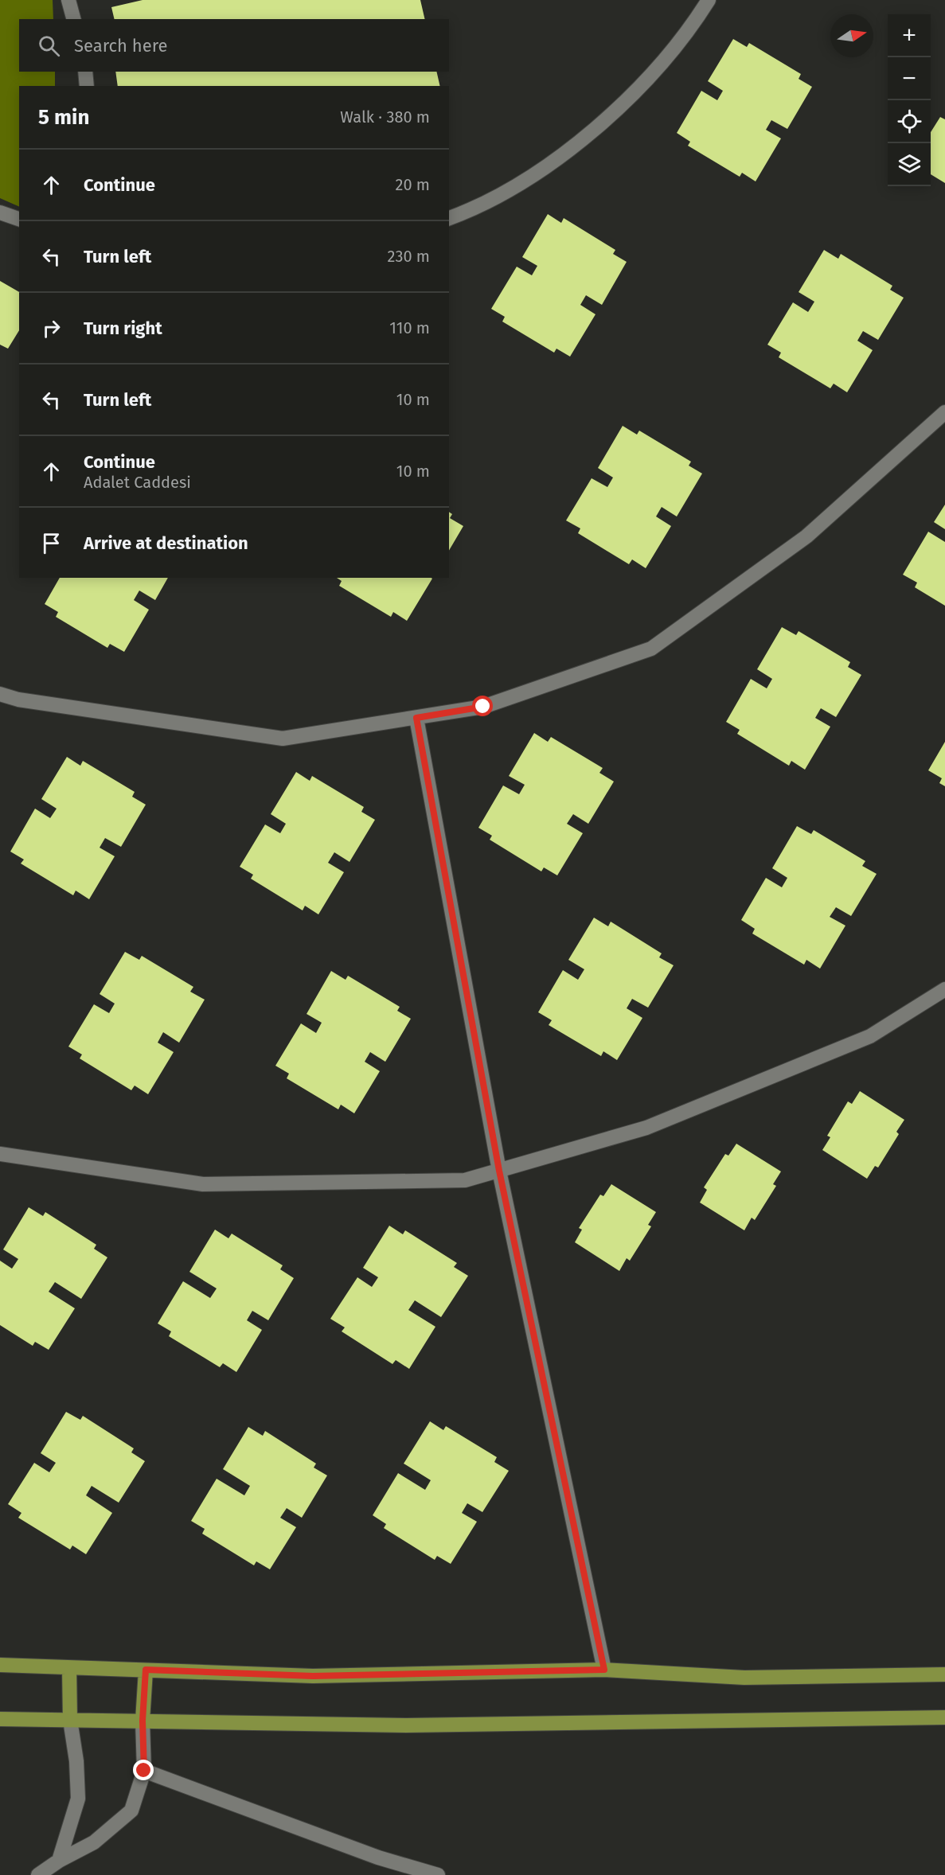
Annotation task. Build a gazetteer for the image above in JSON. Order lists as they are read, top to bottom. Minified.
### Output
{"north":"right","page":{"map_buttons":["+","−"],"search":"Search here","heading":["5 min","Walk · 380 m"],"list":[["Continue","20 m"],["Turn left","230 m"],["Turn right","110 m"],["Turn left","10 m"],["Continue","Adalet Caddesi","10 m"],"Arrive at destination"]}}
